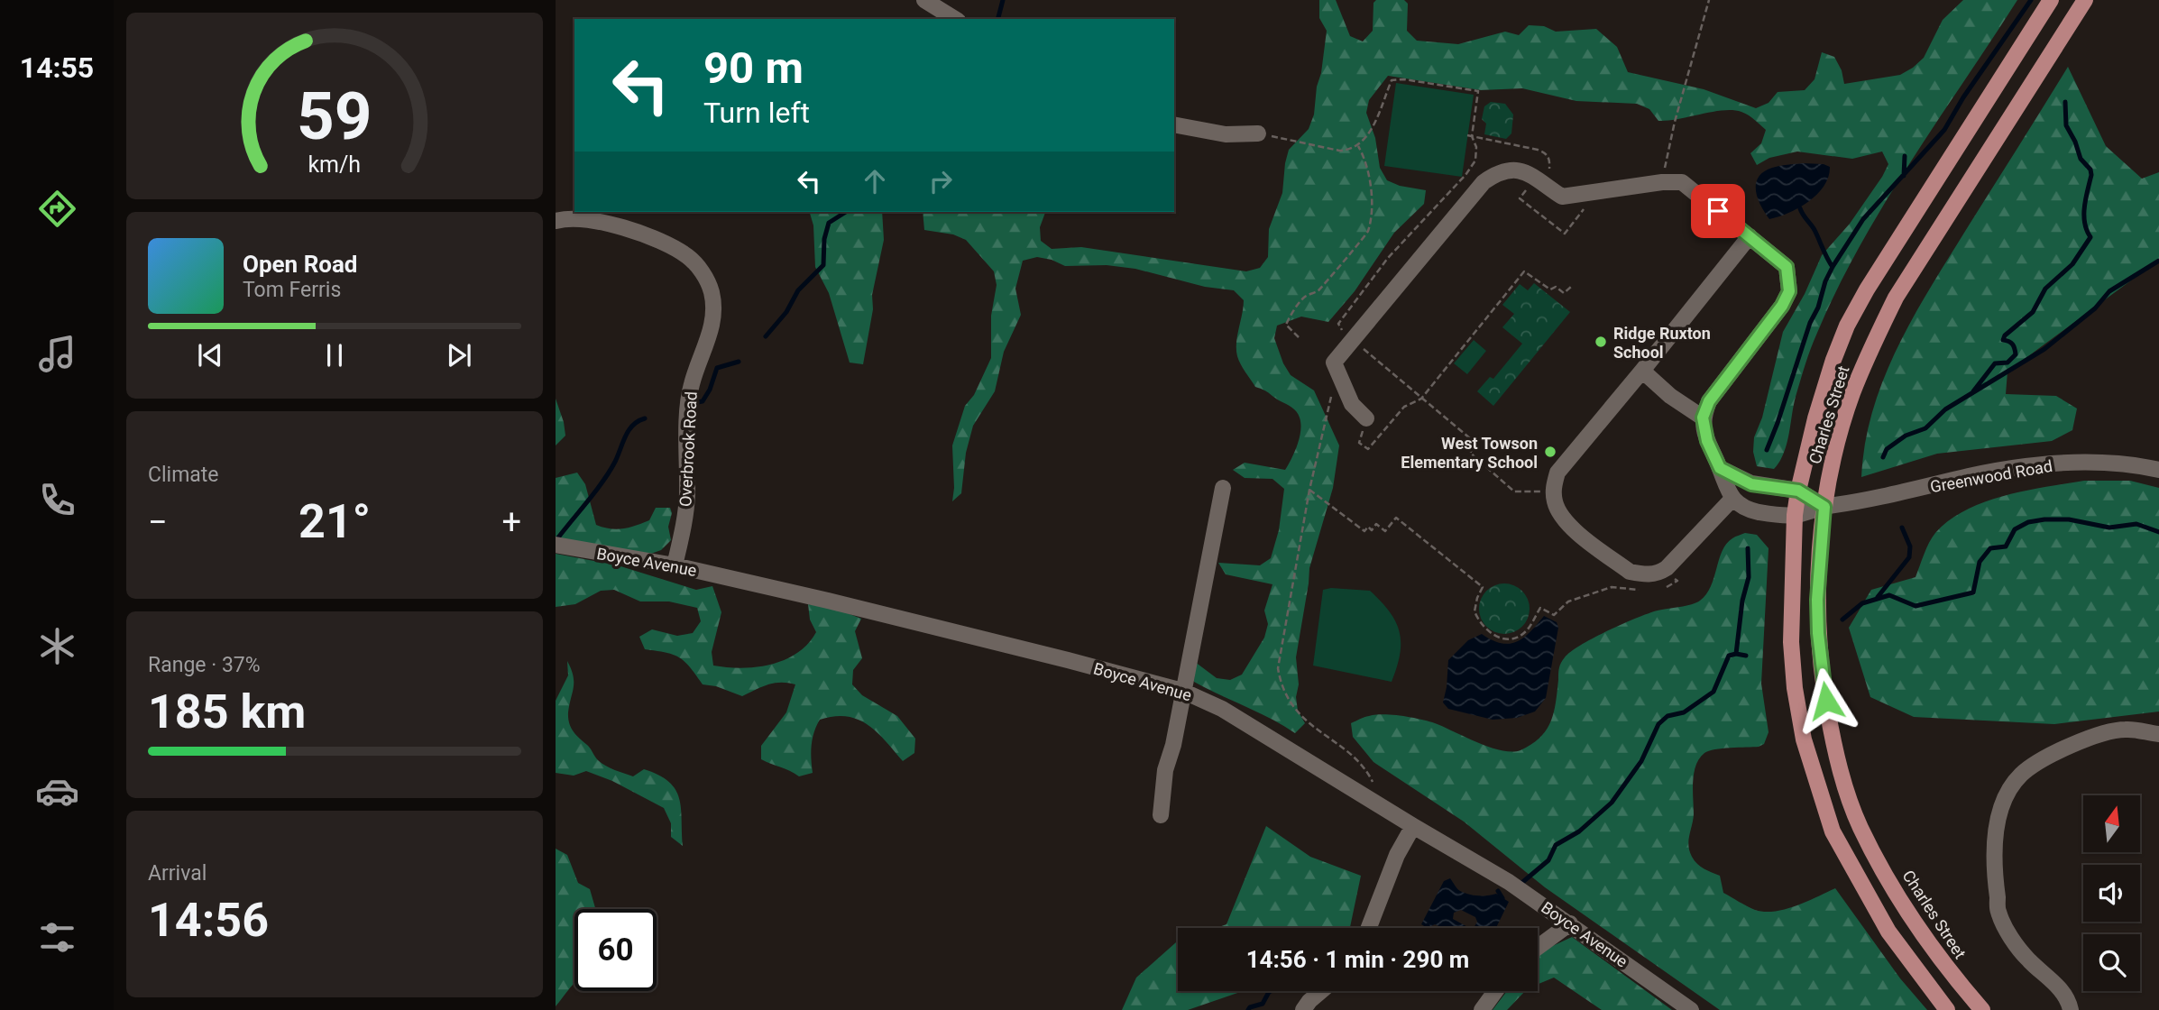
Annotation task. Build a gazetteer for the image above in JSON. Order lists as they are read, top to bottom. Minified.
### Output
{"streets":{"main road":["Charles Street"],"street":["Overbrook Road","Greenwood Road","Boyce Avenue"]},"crossings":[["Charles Street","Greenwood Road"],["Overbrook Road","Boyce Avenue"]],"places":["Ridge Ruxton School","West Towson Elementary School"],"north":"top","page":{"tabs":"14:55","turn":["90 m","Turn left"],"song":["Open Road","Tom Ferris"],"tile":["Climate",["Range · 37%","185 km"],["Arrival","14:56"]],"heat":["−","21°","+"],"limit":"60","trip":"14:56 · 1 min · 290 m","gauge":["59","km/h"]}}
